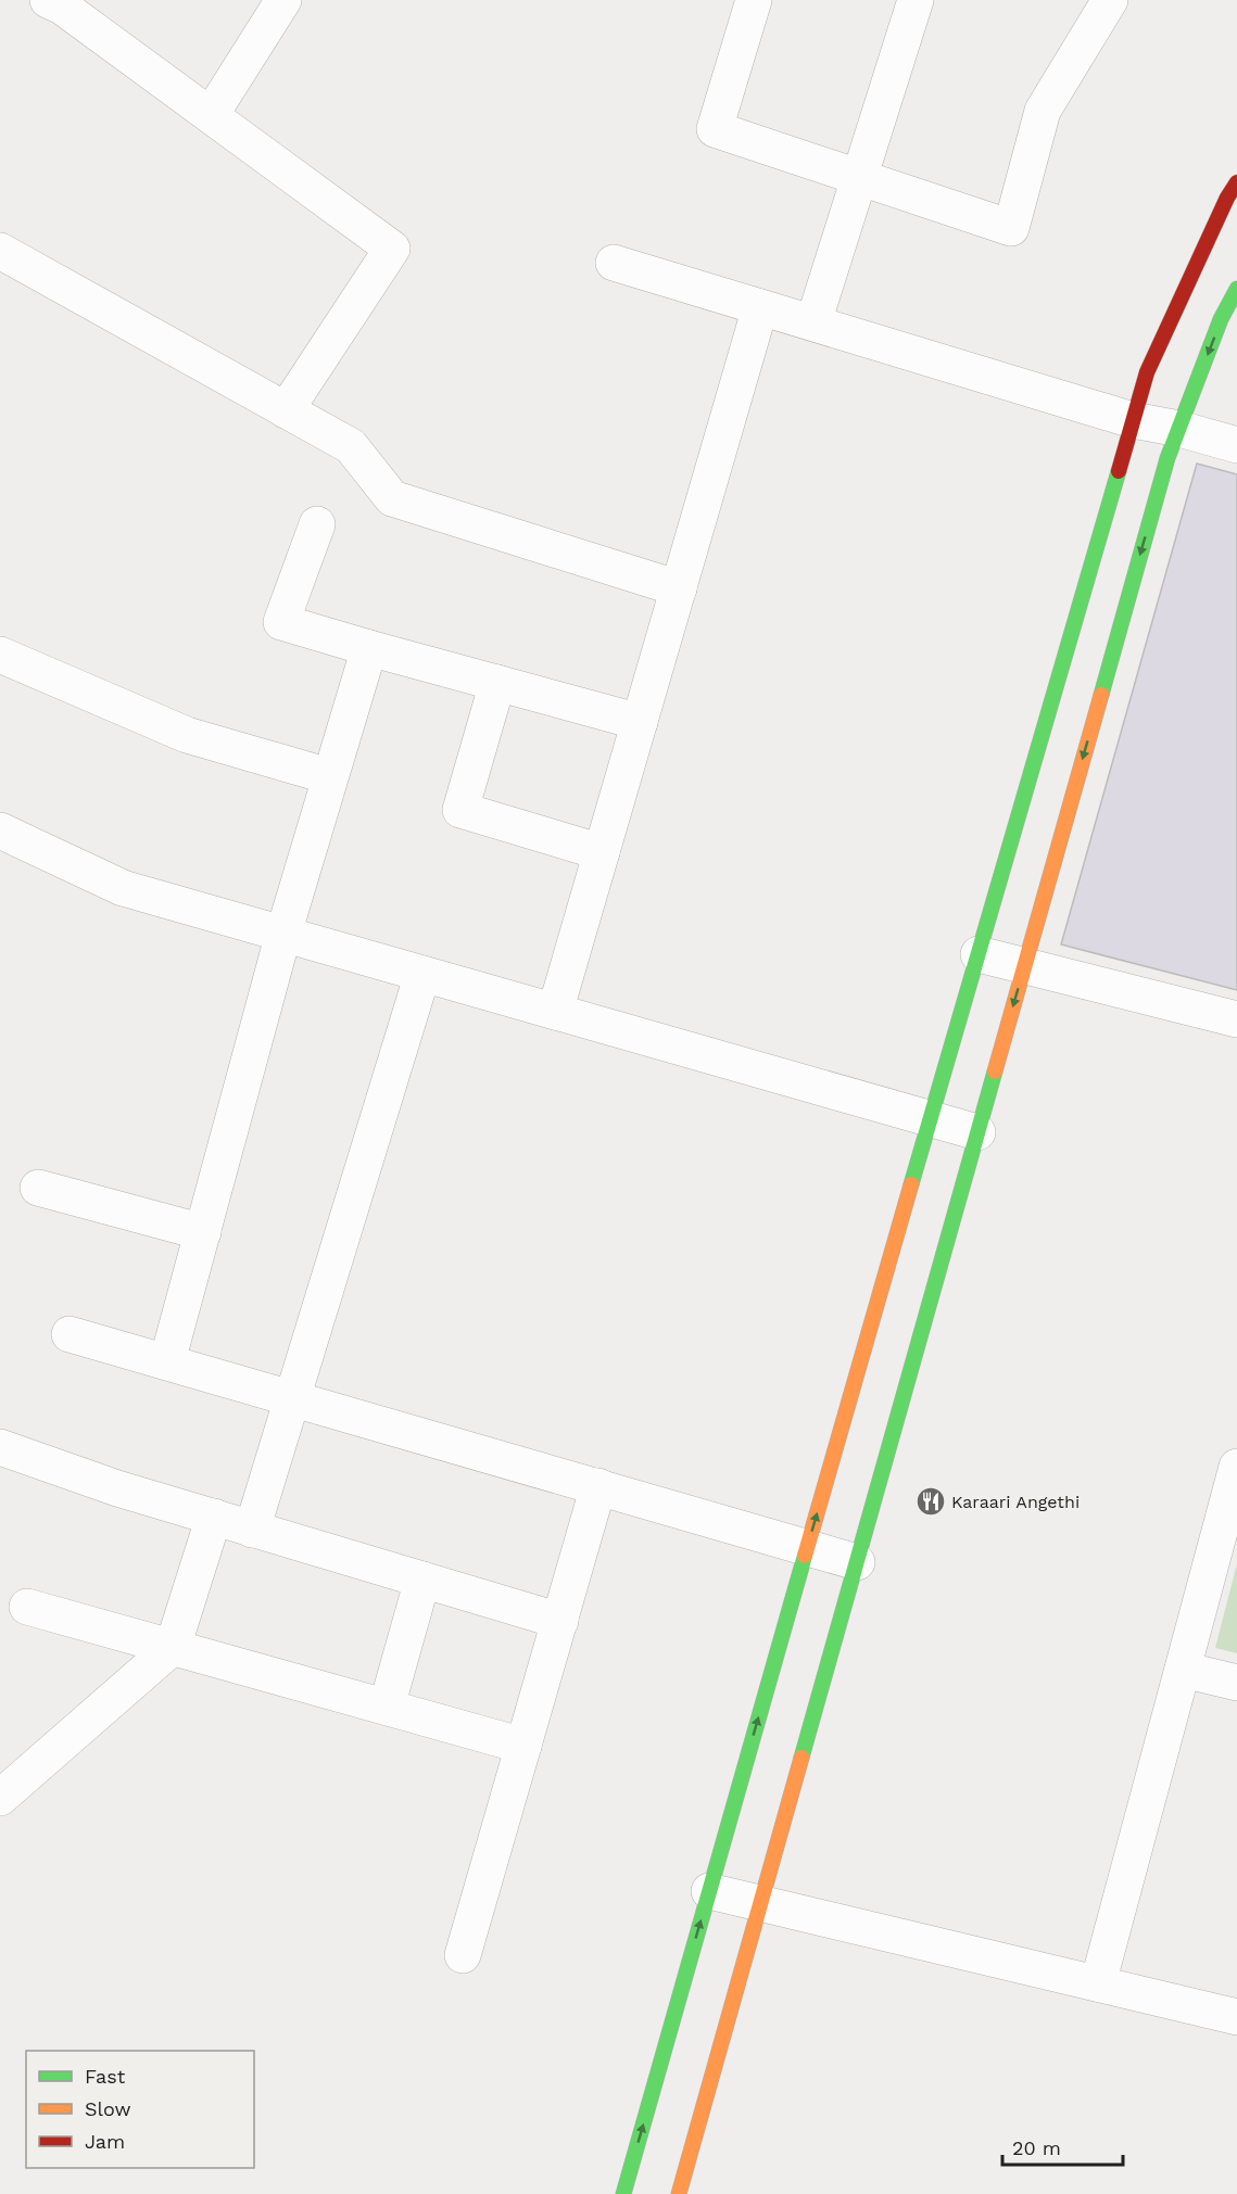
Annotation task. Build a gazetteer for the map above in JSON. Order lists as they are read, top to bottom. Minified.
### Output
{"places":{"restaurant":["Karaari Angethi"]},"legend":["Fast","Slow","Jam"],"scale_bar":"20 m"}
